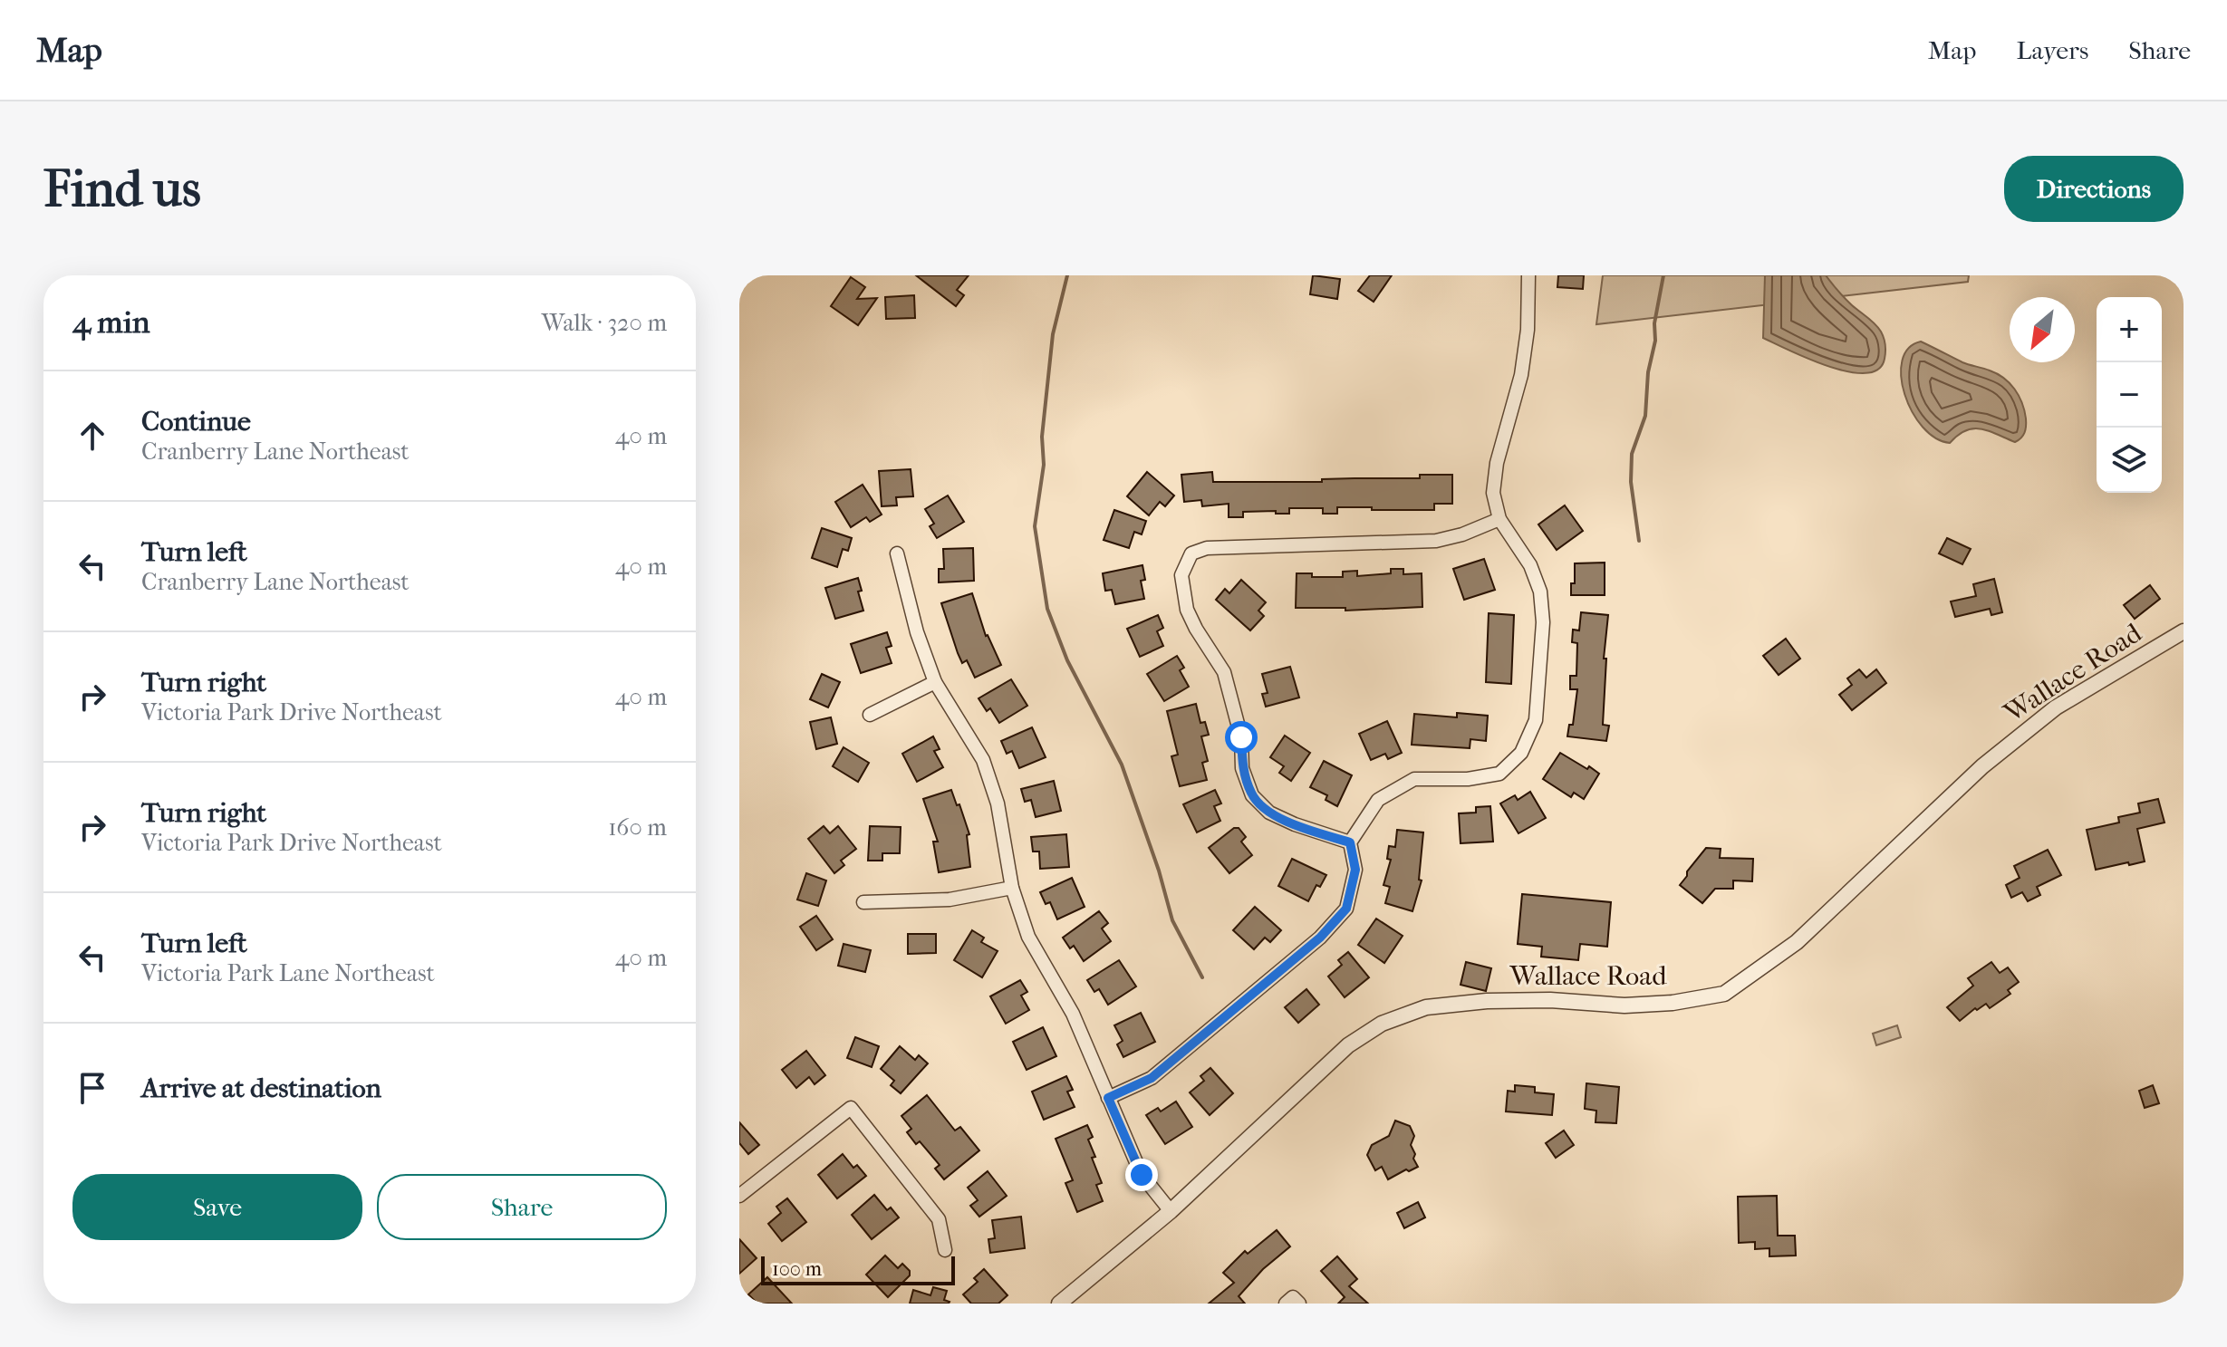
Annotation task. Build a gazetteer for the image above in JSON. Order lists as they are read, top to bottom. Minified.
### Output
{"streets":{"street":["Wallace Road"]},"scale_bar":"100 m","north":"bottom left","page":{"header":"Map","nav":["Map","Layers","Share"],"buttons":["Directions",["Save","Share"]],"title":"Find us","heading":["4 min","Walk · 320 m"],"map_buttons":["+","−"],"list":[["Continue","Cranberry Lane Northeast","40 m"],["Turn left","Cranberry Lane Northeast","40 m"],["Turn right","Victoria Park Drive Northeast","40 m"],["Turn right","Victoria Park Drive Northeast","160 m"],["Turn left","Victoria Park Lane Northeast","40 m"],"Arrive at destination"],"scale":"100 m"}}
